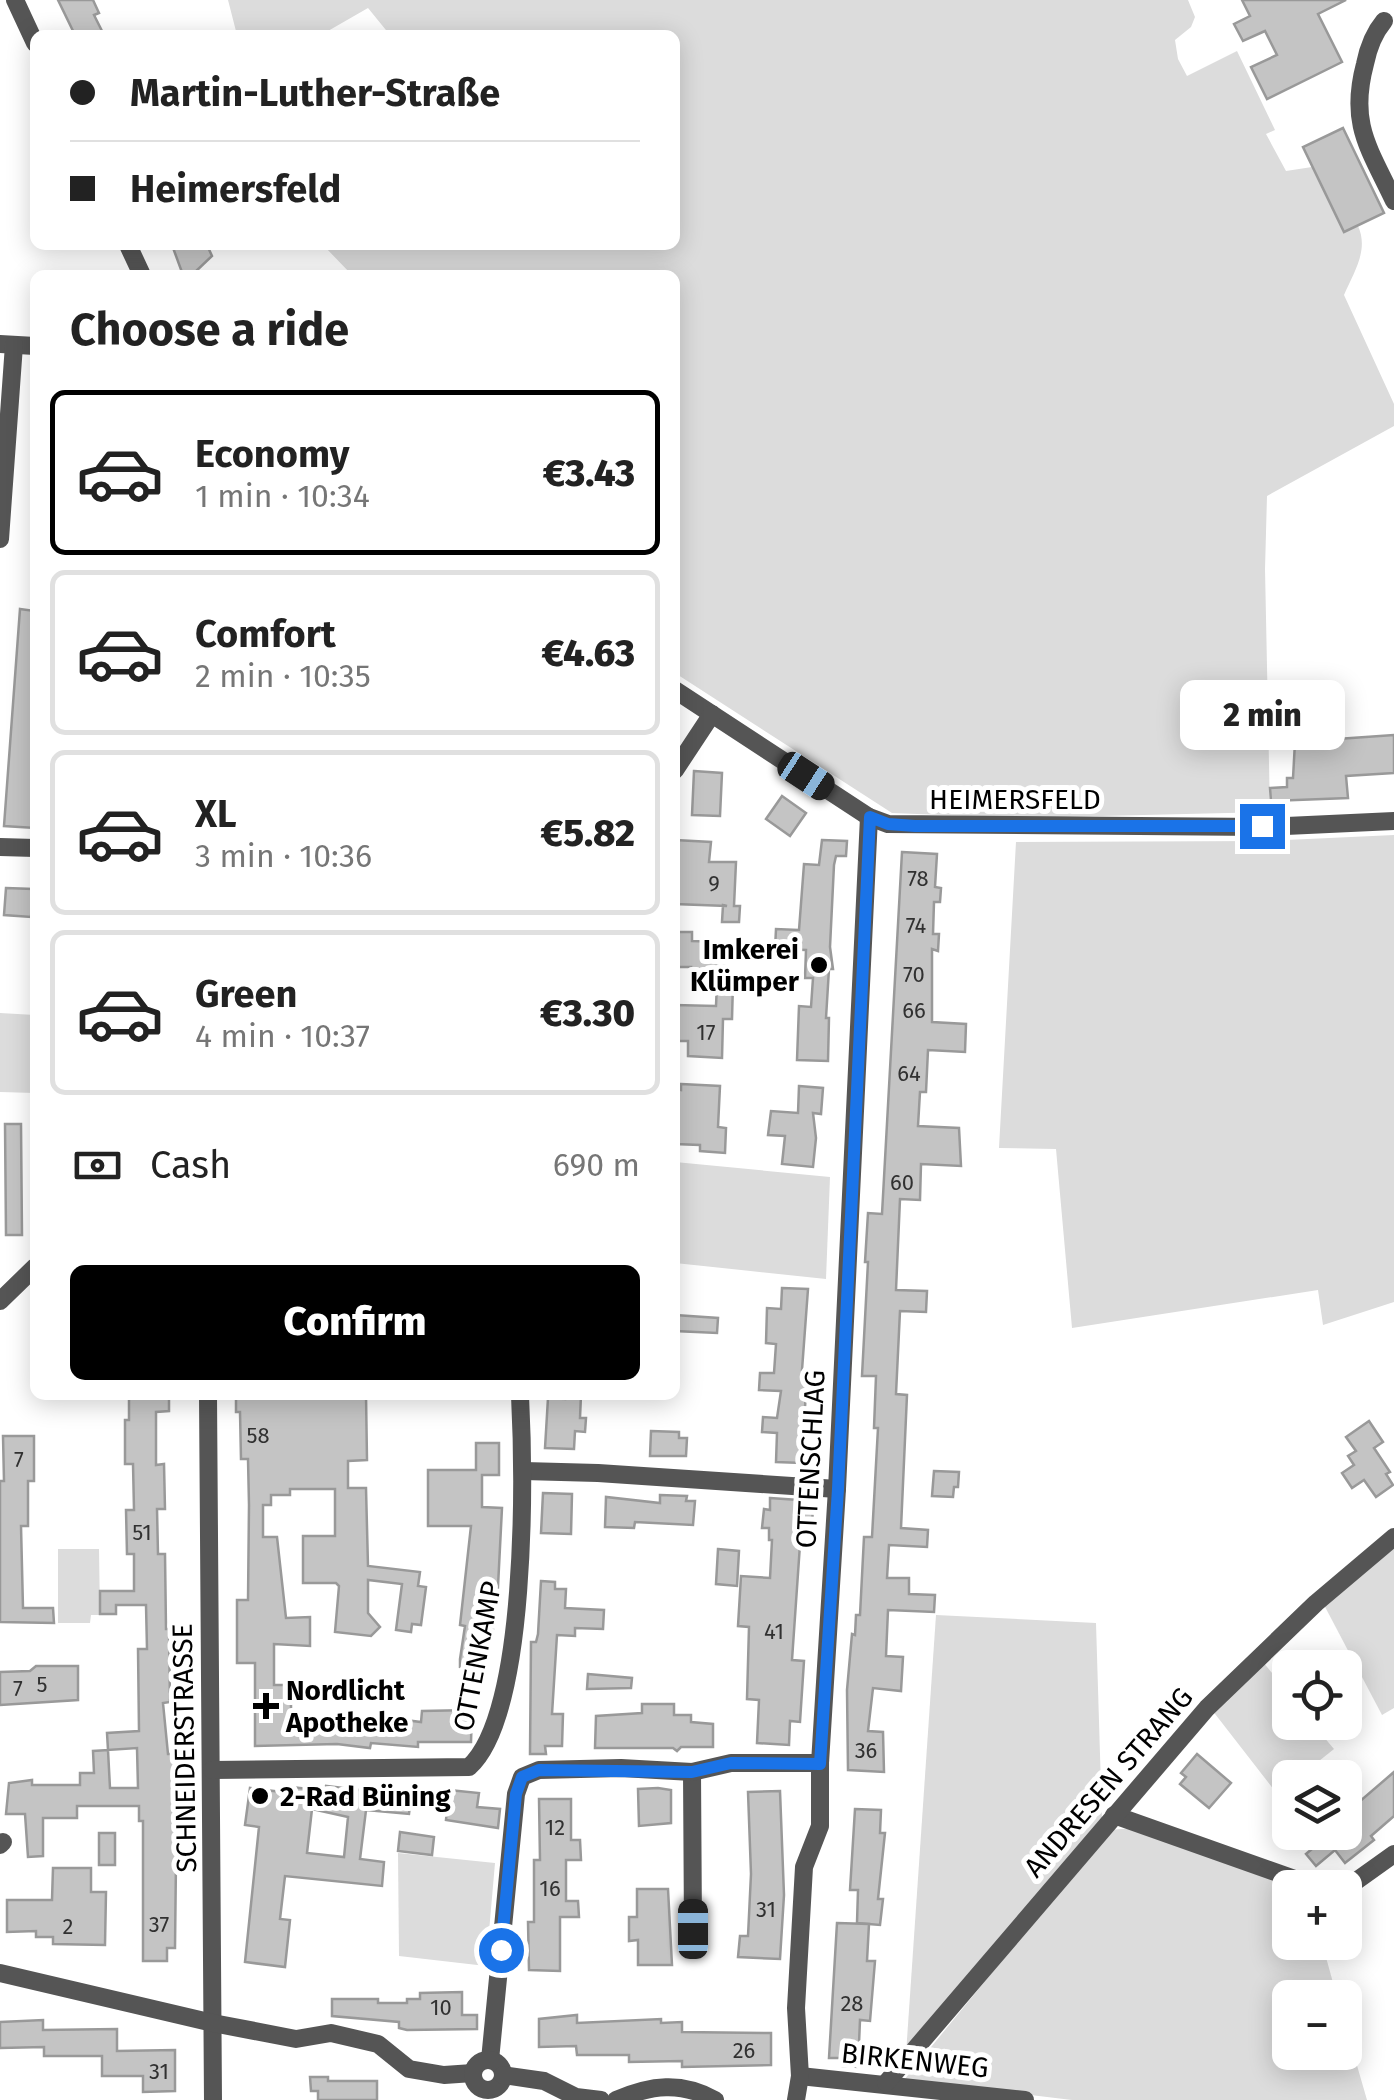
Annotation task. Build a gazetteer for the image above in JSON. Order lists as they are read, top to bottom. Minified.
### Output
{"streets":{"street":["HEIMERSFELD","OTTENSCHLAG","OTTENKAMP","SCHNEIDERSTRASSE","ANDRESEN STRANG","BIRKENWEG"]},"crossings":[["HEIMERSFELD","OTTENSCHLAG"],["OTTENSCHLAG","BIRKENWEG"],["OTTENKAMP","SCHNEIDERSTRASSE"],["ANDRESEN STRANG","BIRKENWEG"]],"places":{"other":["Imkerei Klümper","2-Rad Büning"],"health":["Nordlicht Apotheke"]},"house_numbers":["78","9","74","70","66","17","64","60","58","7","51","41","5","7","36","12","16","31","37","2","28","10","26","31"],"page":{"banner":["Martin-Luther-Straße","Heimersfeld"],"heading":"Choose a ride","list":[{"name":"Economy","note":"1 min · 10:34","value":"€3.43"},{"name":"Comfort","note":"2 min · 10:35","value":"€4.63"},{"name":"XL","note":"3 min · 10:36","value":"€5.82"},{"name":"Green","note":"4 min · 10:37","value":"€3.30"}],"bubble":"2 min","pay":["Cash","690 m"],"buttons":"Confirm","map_buttons":["+","−"]}}
